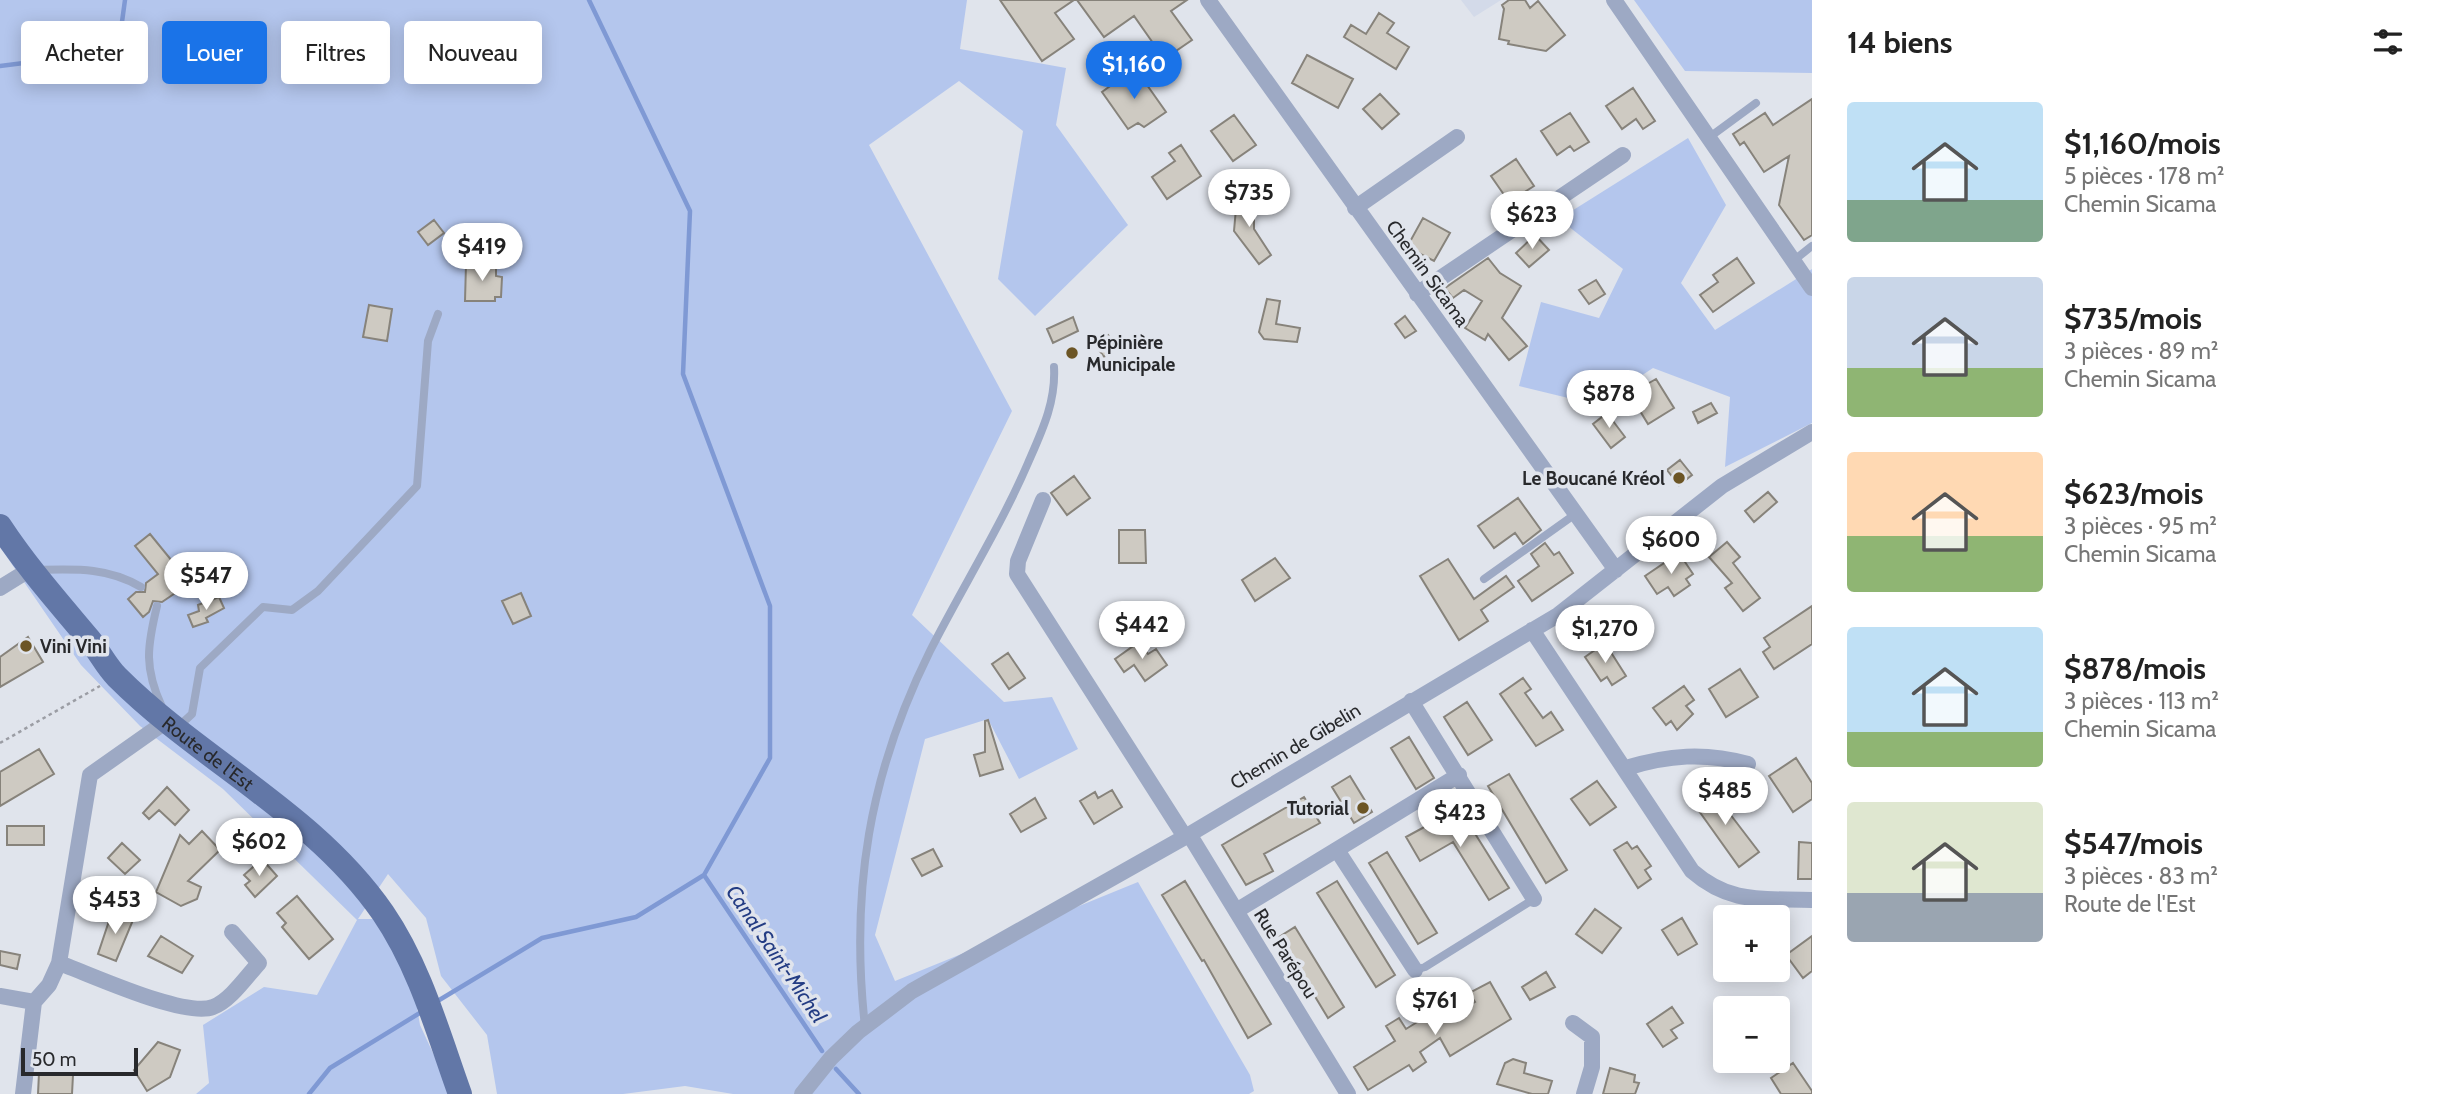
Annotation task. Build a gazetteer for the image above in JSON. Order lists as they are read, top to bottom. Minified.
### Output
{"streets":{"main road":["Route de l'Est"],"street":["Chemin Sicama","Chemin de Gibelin","Rue Parépou"]},"crossings":[["Chemin Sicama","Chemin de Gibelin"],["Chemin de Gibelin","Rue Parépou"]],"water":["Canal Saint-Michel"],"places":["Pépinière Municipale","Le Boucané Kréol","Vini Vini","Tutorial"],"scale_bar":"50 m","page":{"heading":"14 biens","chip":["Acheter","Louer","Filtres","Nouveau"],"price":["$1,160","$735","$623","$419","$878","$600","$547","$442","$1,270","$485","$423","$602","$453","$761"],"list":[{"name":"$1,160/mois","note":"5 pièces · 178 m² · Chemin Sicama"},{"name":"$735/mois","note":"3 pièces · 89 m² · Chemin Sicama"},{"name":"$623/mois","note":"3 pièces · 95 m² · Chemin Sicama"},{"name":"$878/mois","note":"3 pièces · 113 m² · Chemin Sicama"},{"name":"$547/mois","note":"3 pièces · 83 m² · Route de l'Est"}],"map_buttons":["+","−"],"scale":"50 m"}}
